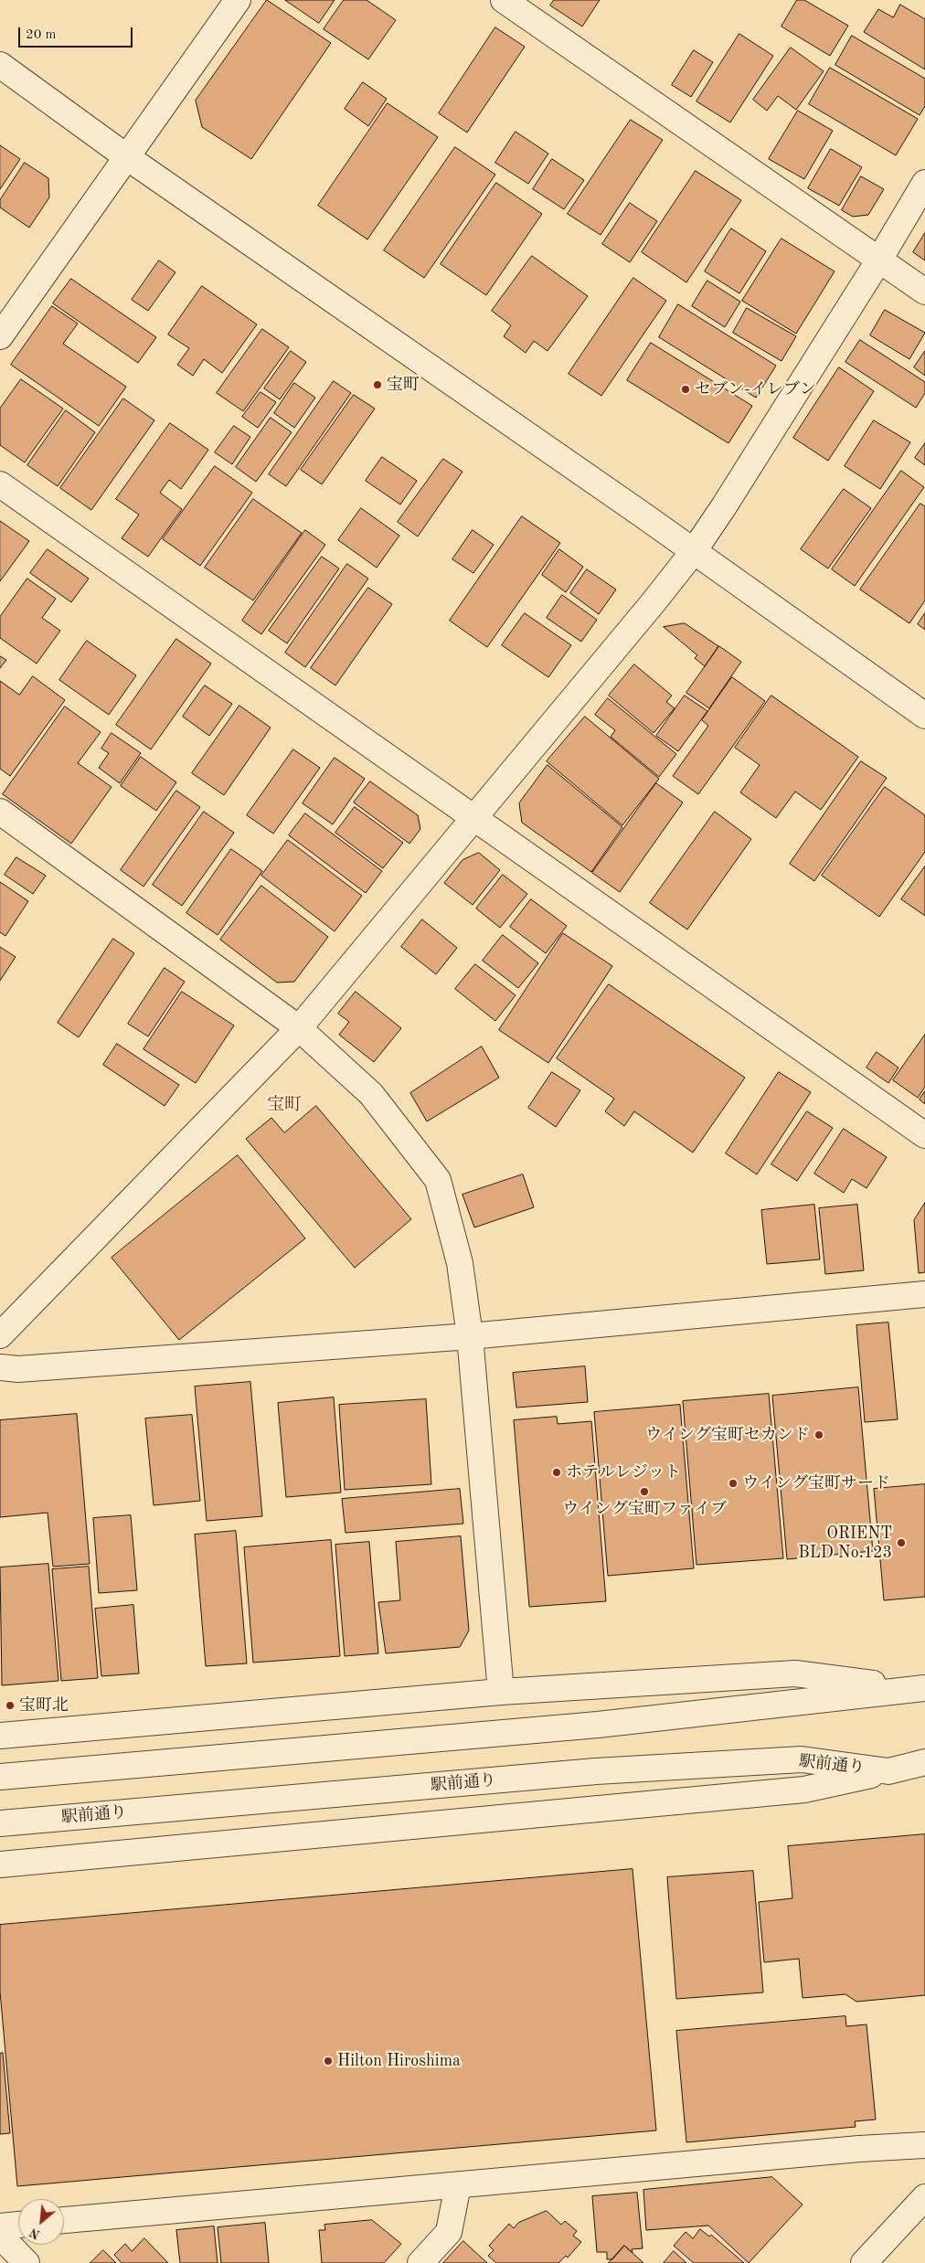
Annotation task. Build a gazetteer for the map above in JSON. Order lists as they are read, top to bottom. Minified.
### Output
{"streets":{"street":["駅前通り"]},"districts":["宝町"],"places":["宝町","セブン-イレブン","ウイング宝町セカンド","ホテルレジット","ウイング宝町サード","ウイング宝町ファイブ","ORIENT BLD No.123","宝町北","Hilton Hiroshima"],"scale_bar":"20 m","north":"bottom left"}
